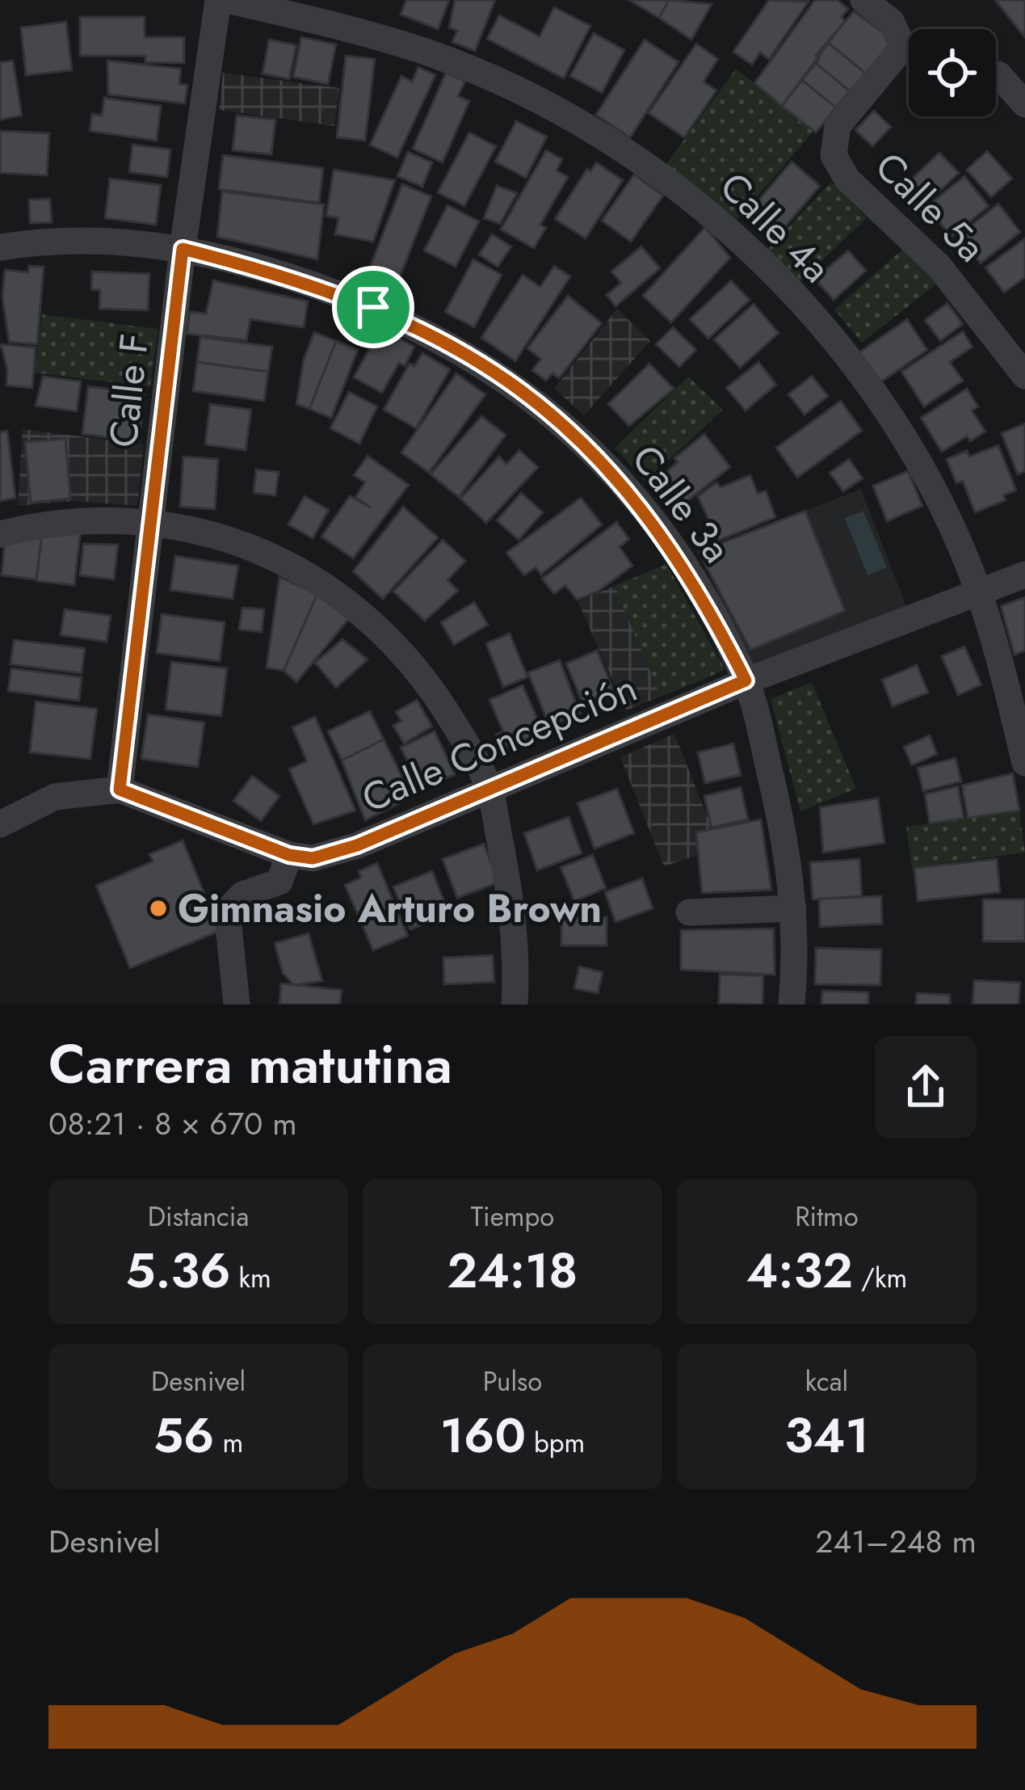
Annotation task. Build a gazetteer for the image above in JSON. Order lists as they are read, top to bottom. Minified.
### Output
{"streets":{"street":["Calle 5a","Calle 4a","Calle F","Calle 3a","Calle Concepción"]},"crossings":[["Calle 4a","Calle Concepción"],["Calle F","Calle 3a"],["Calle F","Calle Concepción"],["Calle 3a","Calle Concepción"]],"places":["Gimnasio Arturo Brown"],"page":{"heading":["Carrera matutina","08:21 · 8 × 670 m"],"stats":[["Distancia","5.36 km"],["Tiempo","24:18"],["Ritmo","4:32 /km"],["Desnivel","56 m"],["Pulso","160 bpm"],["kcal","341"]],"chart":["Desnivel","241–248 m"]}}
